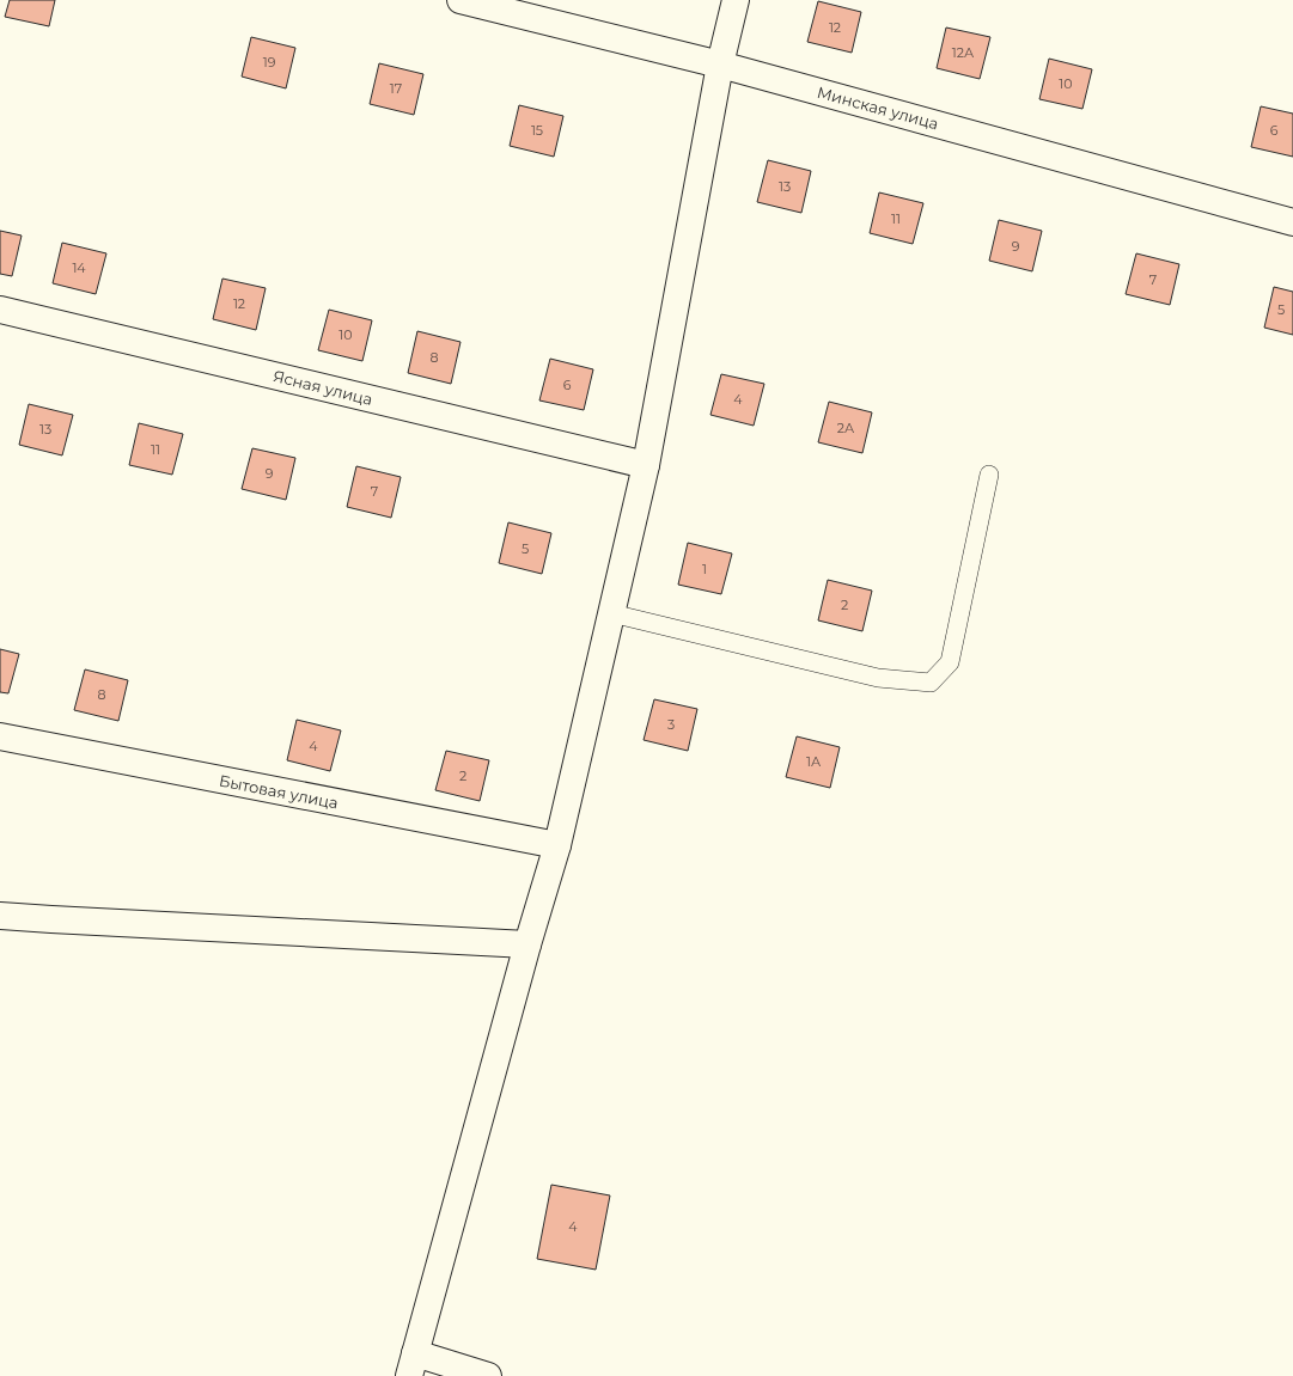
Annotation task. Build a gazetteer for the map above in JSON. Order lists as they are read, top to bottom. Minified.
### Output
{"streets":{"street":["Минская улица","Ясная улица","Бытовая улица"]},"house_numbers":["12","12А","19","10","17","15","6","13","11","9","14","7","12","5","10","8","6","4","2А","13","11","9","7","5","1","2","8","3","4","1А","2","4"]}
